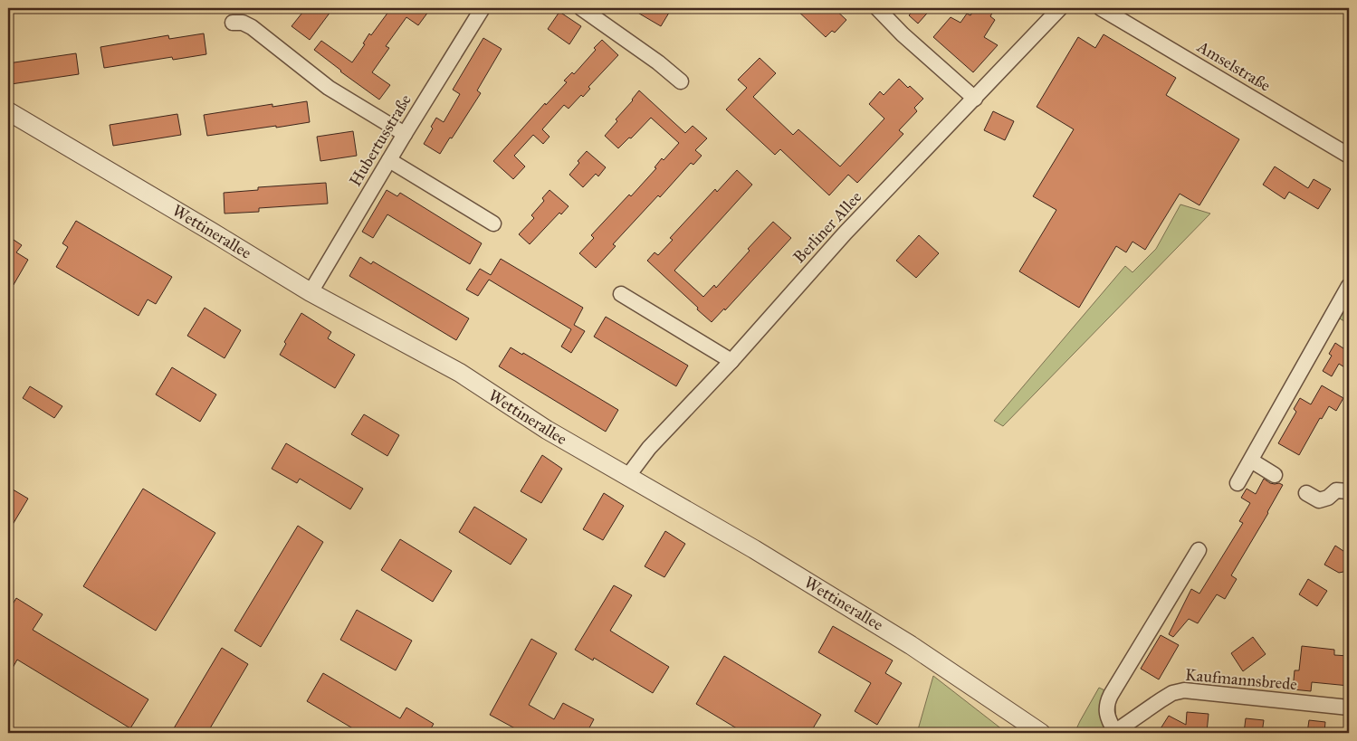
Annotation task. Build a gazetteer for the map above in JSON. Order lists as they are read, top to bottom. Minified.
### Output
{"streets":{"street":["Amselstraße","Hubertusstraße","Berliner Allee","Wettinerallee","Kaufmannsbrede"]},"crossings":[["Hubertusstraße","Wettinerallee"],["Berliner Allee","Wettinerallee"]]}
